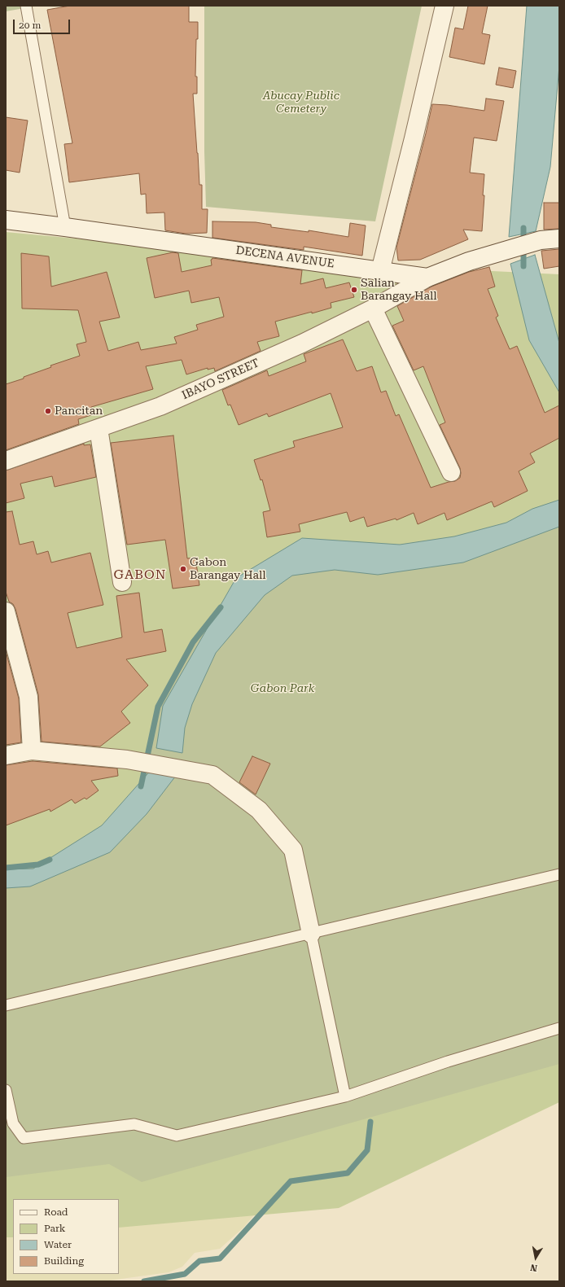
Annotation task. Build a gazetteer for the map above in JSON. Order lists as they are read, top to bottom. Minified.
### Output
{"streets":{"street":["DECENA AVENUE","IBAYO STREET"]},"crossings":[["DECENA AVENUE","IBAYO STREET"]],"districts":["GABON"],"parks":["Abucay Public Cemetery","Gabon Park"],"places":["Salian Barangay Hall","Pancitan","Gabon Barangay Hall"],"legend":["Road","Park","Water","Building"],"scale_bar":"20 m","north":"bottom"}
